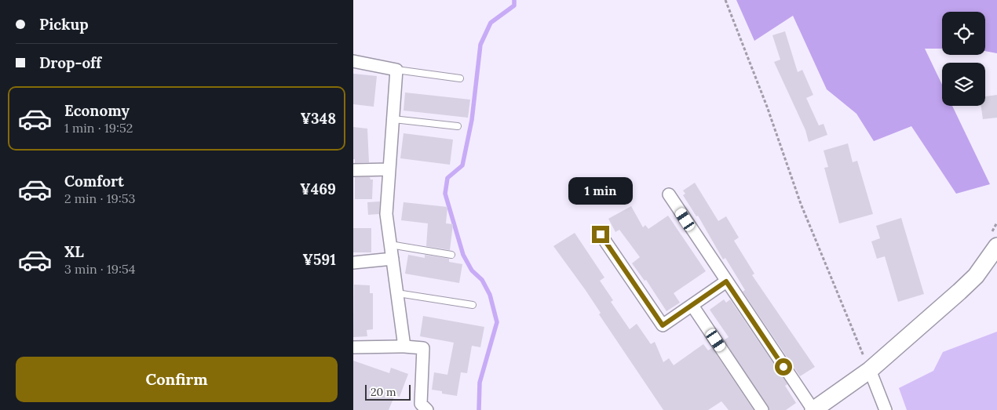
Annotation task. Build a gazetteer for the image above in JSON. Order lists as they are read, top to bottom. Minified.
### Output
{"scale_bar":"20 m","page":{"banner":["Pickup","Drop-off"],"list":[{"name":"Economy","note":"1 min · 19:52","value":"¥348"},{"name":"Comfort","note":"2 min · 19:53","value":"¥469"},{"name":"XL","note":"3 min · 19:54","value":"¥591"}],"bubble":"1 min","buttons":"Confirm","scale":"20 m"}}
